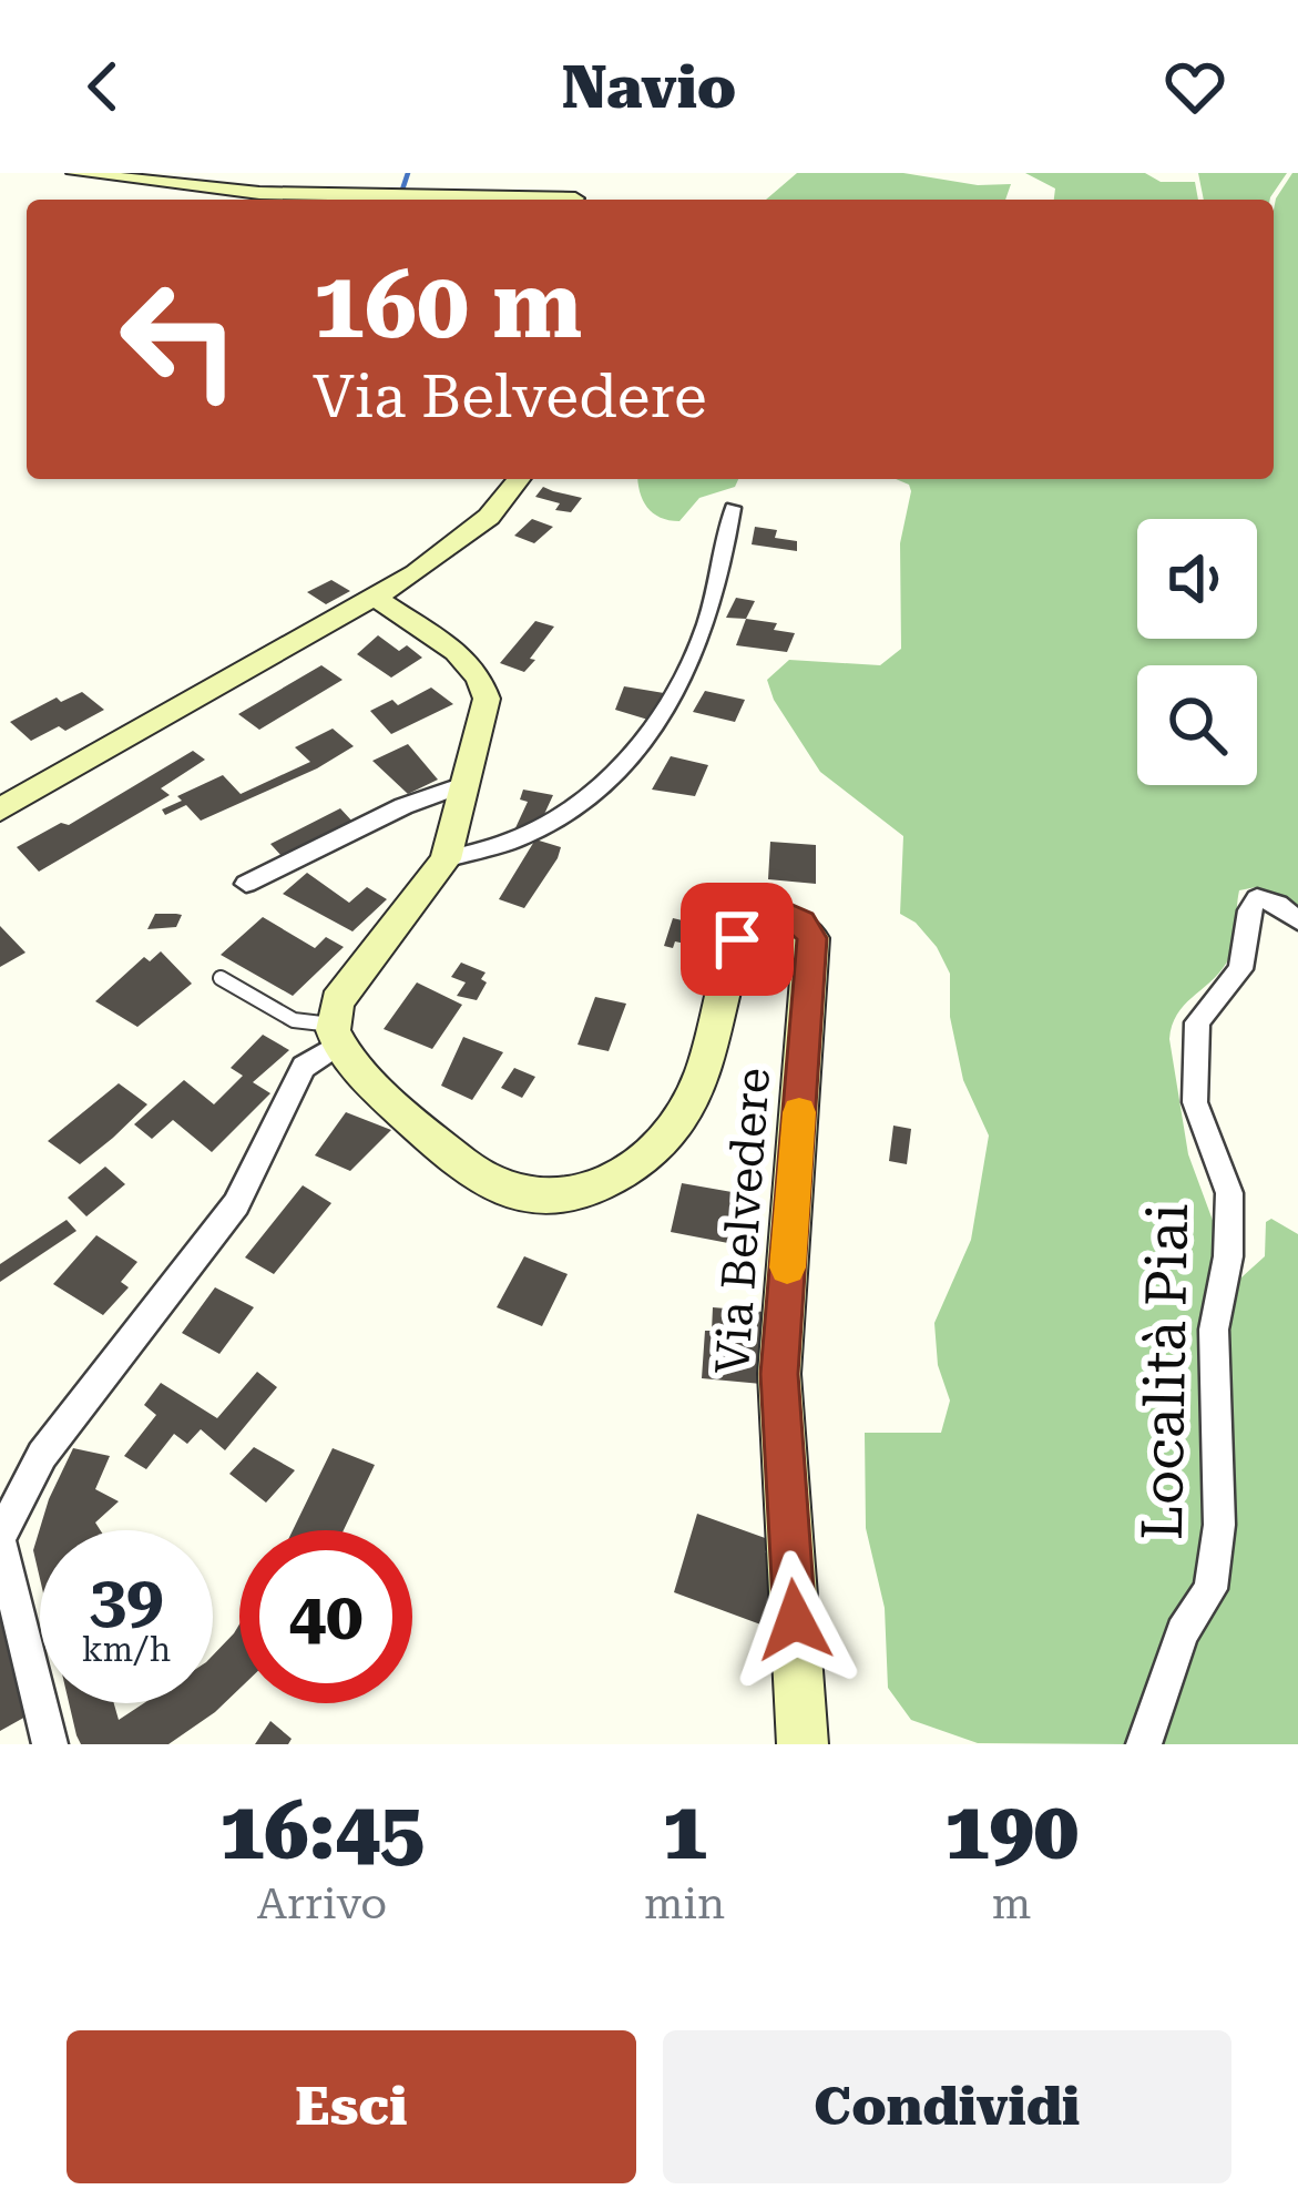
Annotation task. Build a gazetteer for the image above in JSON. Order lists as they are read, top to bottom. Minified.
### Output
{"streets":{"street":["Via Belvedere","Località Piai"]},"page":{"header":"Navio","turn":["160 m","Via Belvedere"],"speed":"39 km/h","limit":"40","eta":["16:45","Arrivo","1","min","190","m"],"buttons":["Esci","Condividi"]}}
